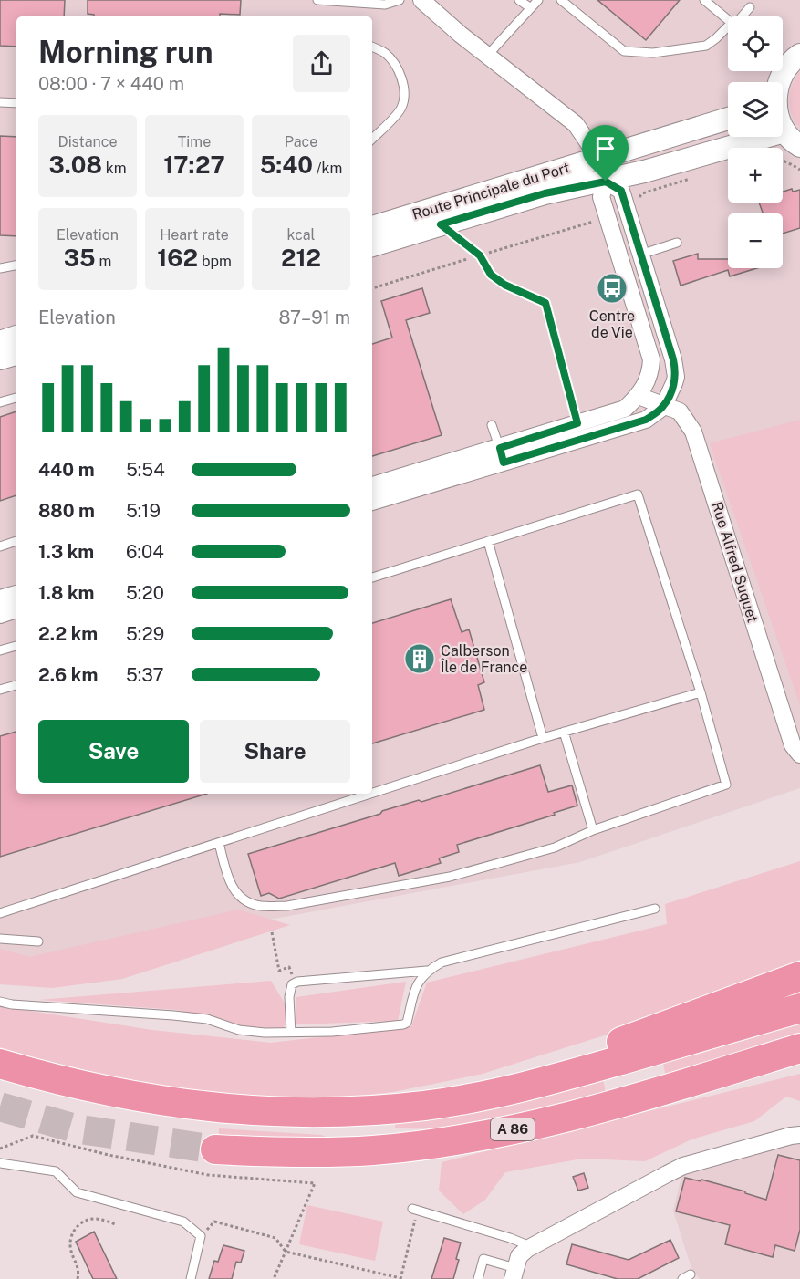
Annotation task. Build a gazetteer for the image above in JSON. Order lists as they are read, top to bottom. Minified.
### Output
{"streets":{"highway":["A 86"],"main road":["Route Principale du Port"],"street":["Rue Alfred Suquet"]},"places":{"bus stop":["Centre de Vie"],"building":["Calberson Île de France"]},"page":{"map_buttons":["+","−"],"heading":["Morning run","08:00 · 7 × 440 m"],"stats":[["Distance","3.08 km"],["Time","17:27"],["Pace","5:40 /km"],["Elevation","35 m"],["Heart rate","162 bpm"],["kcal","212"]],"chart":["Elevation","87–91 m"],"list":[{"name":"440 m","note":"5:54"},{"name":"880 m","note":"5:19"},{"name":"1.3 km","note":"6:04"},{"name":"1.8 km","note":"5:20"},{"name":"2.2 km","note":"5:29"},{"name":"2.6 km","note":"5:37"}],"buttons":["Save","Share"]}}
